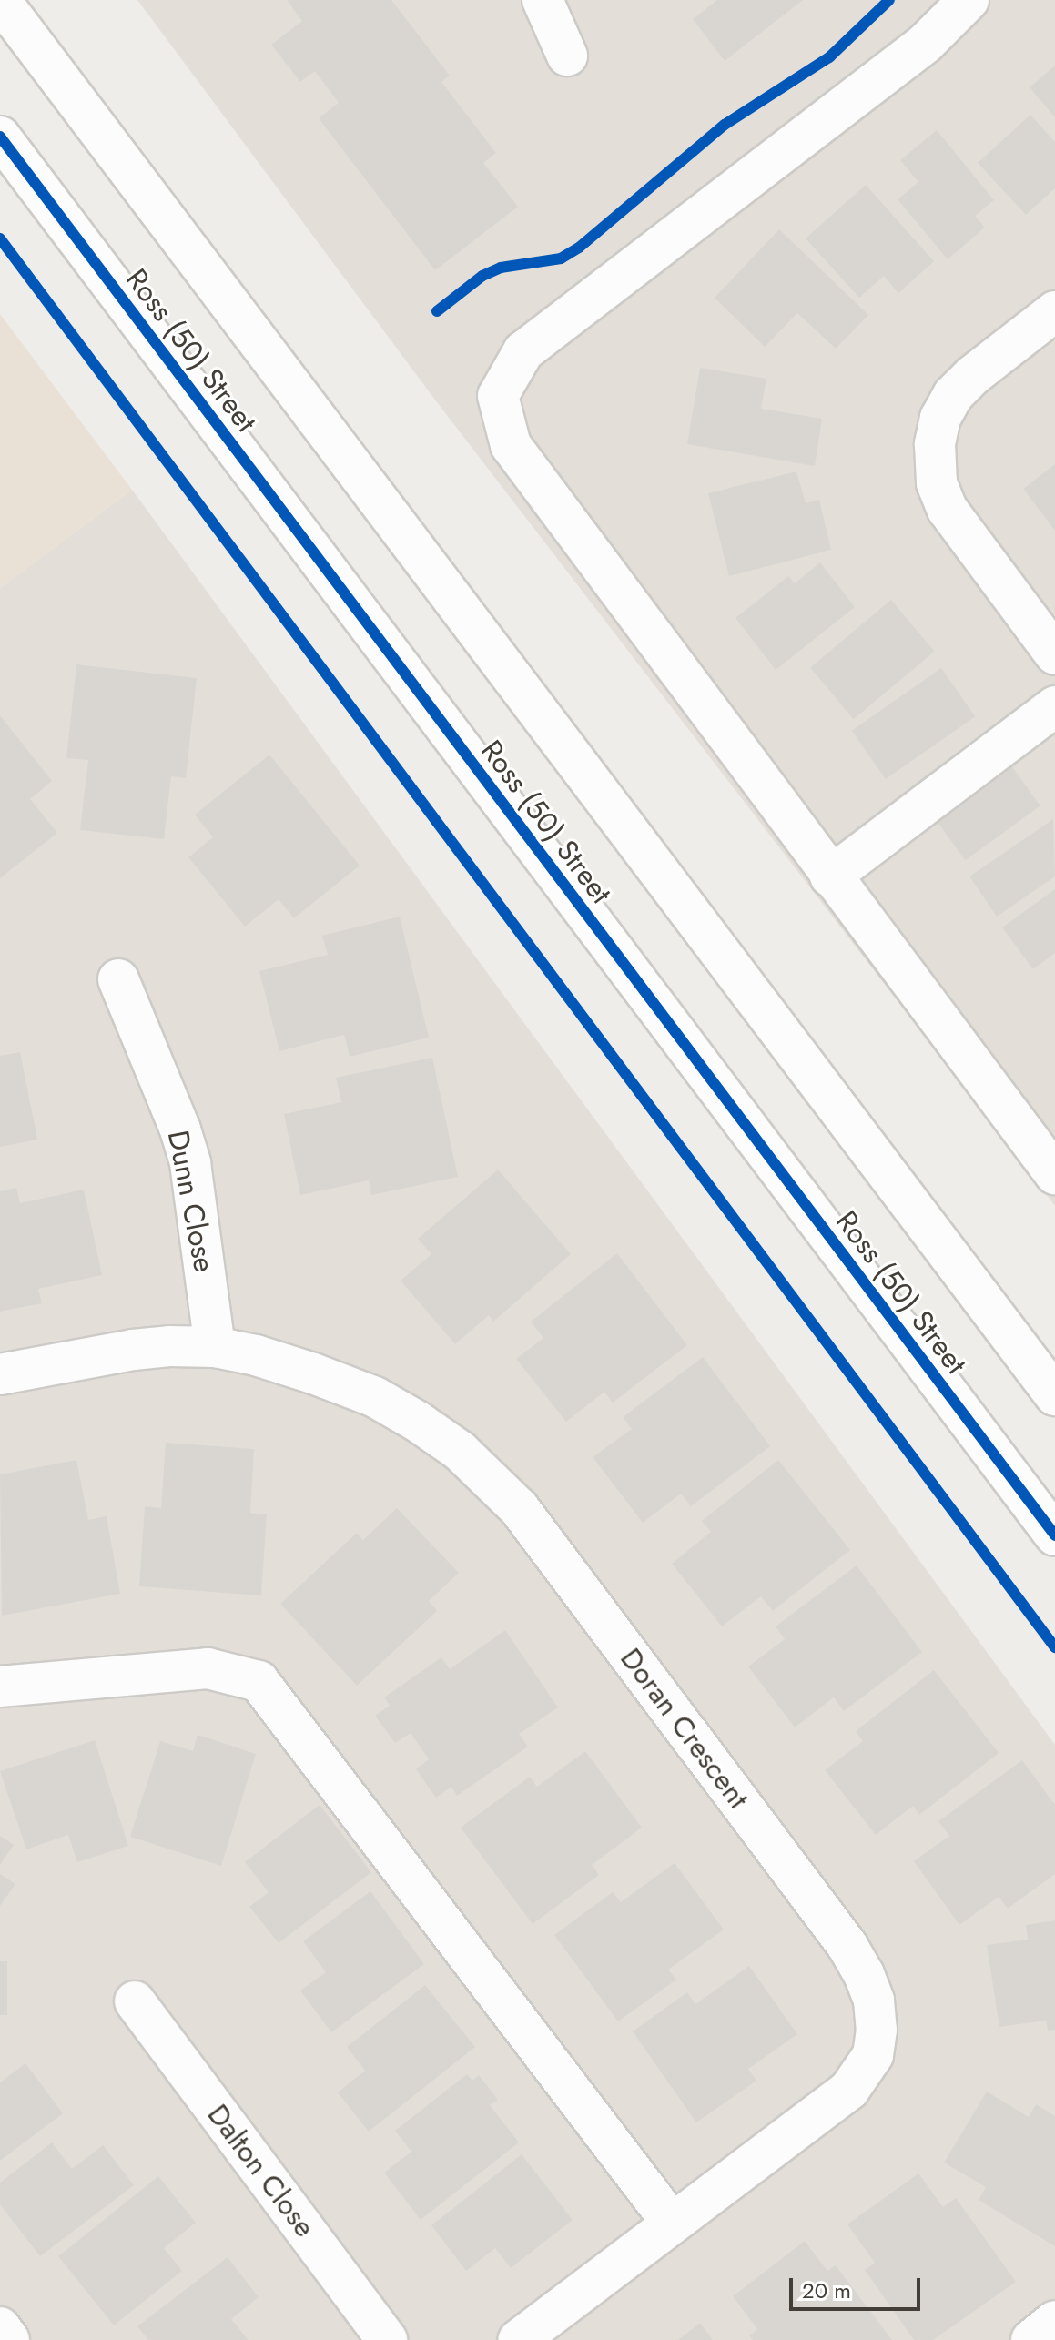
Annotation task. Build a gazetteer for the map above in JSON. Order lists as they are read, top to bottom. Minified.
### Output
{"streets":{"street":["Ross (50) Street","Dunn Close","Doran Crescent","Dalton Close"]},"crossings":[["Dunn Close","Doran Crescent"]],"scale_bar":"20 m"}
